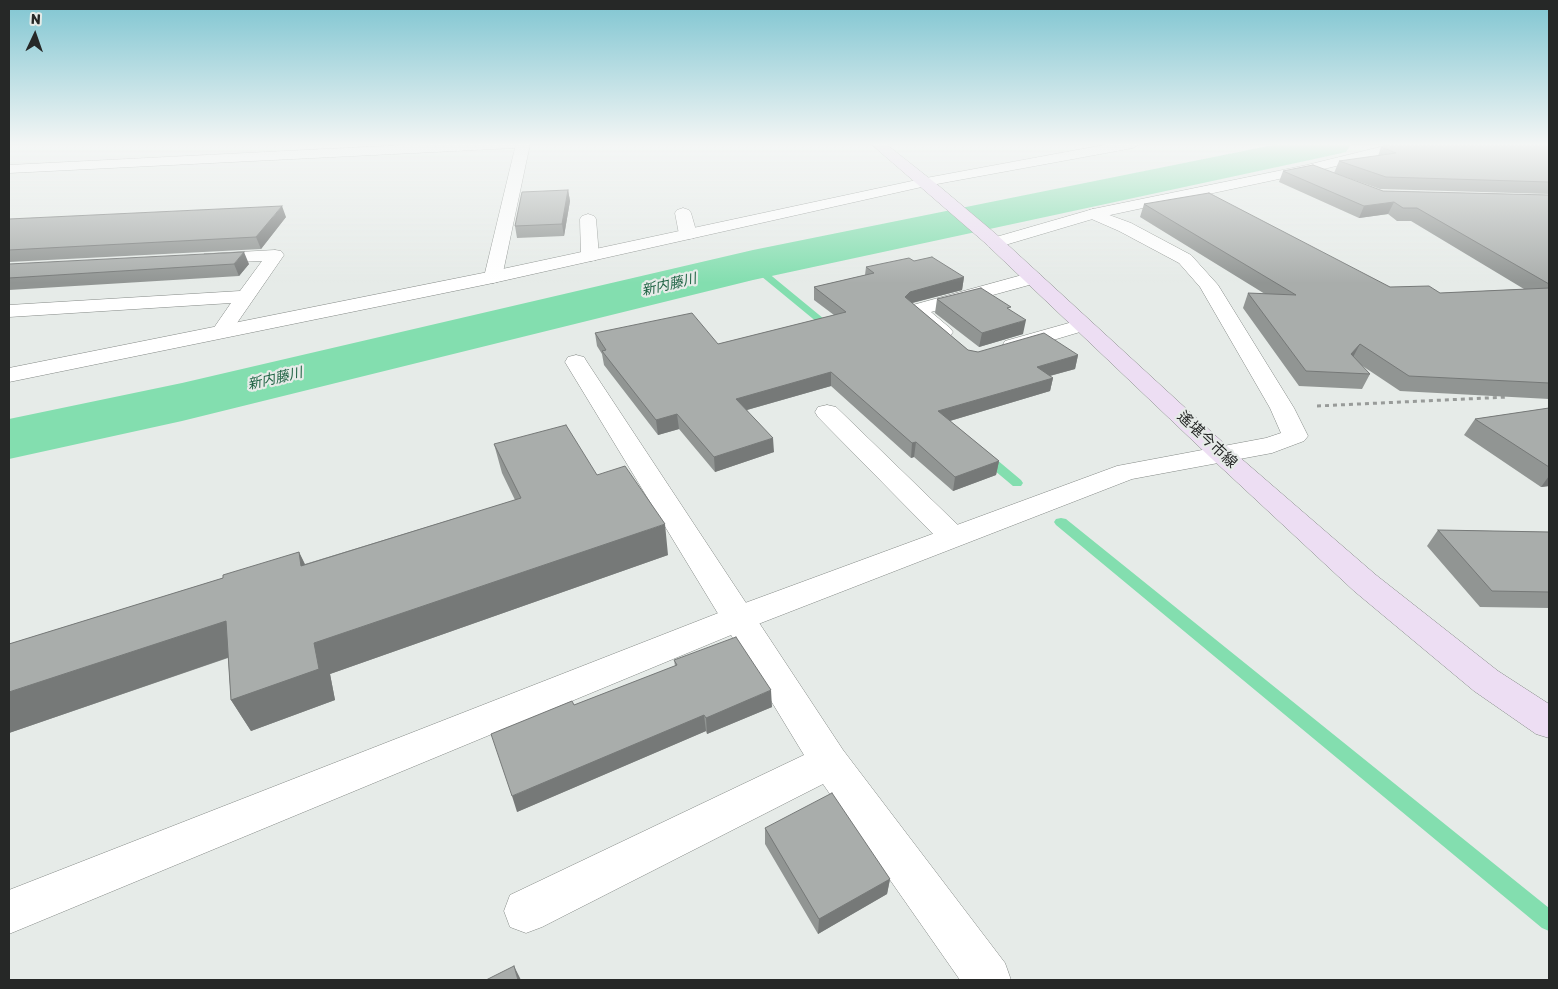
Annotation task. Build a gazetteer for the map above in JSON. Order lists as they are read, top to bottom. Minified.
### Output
{"streets":{"main road":["遙堪今市線"]},"water":["新内藤川"],"north":"top"}
